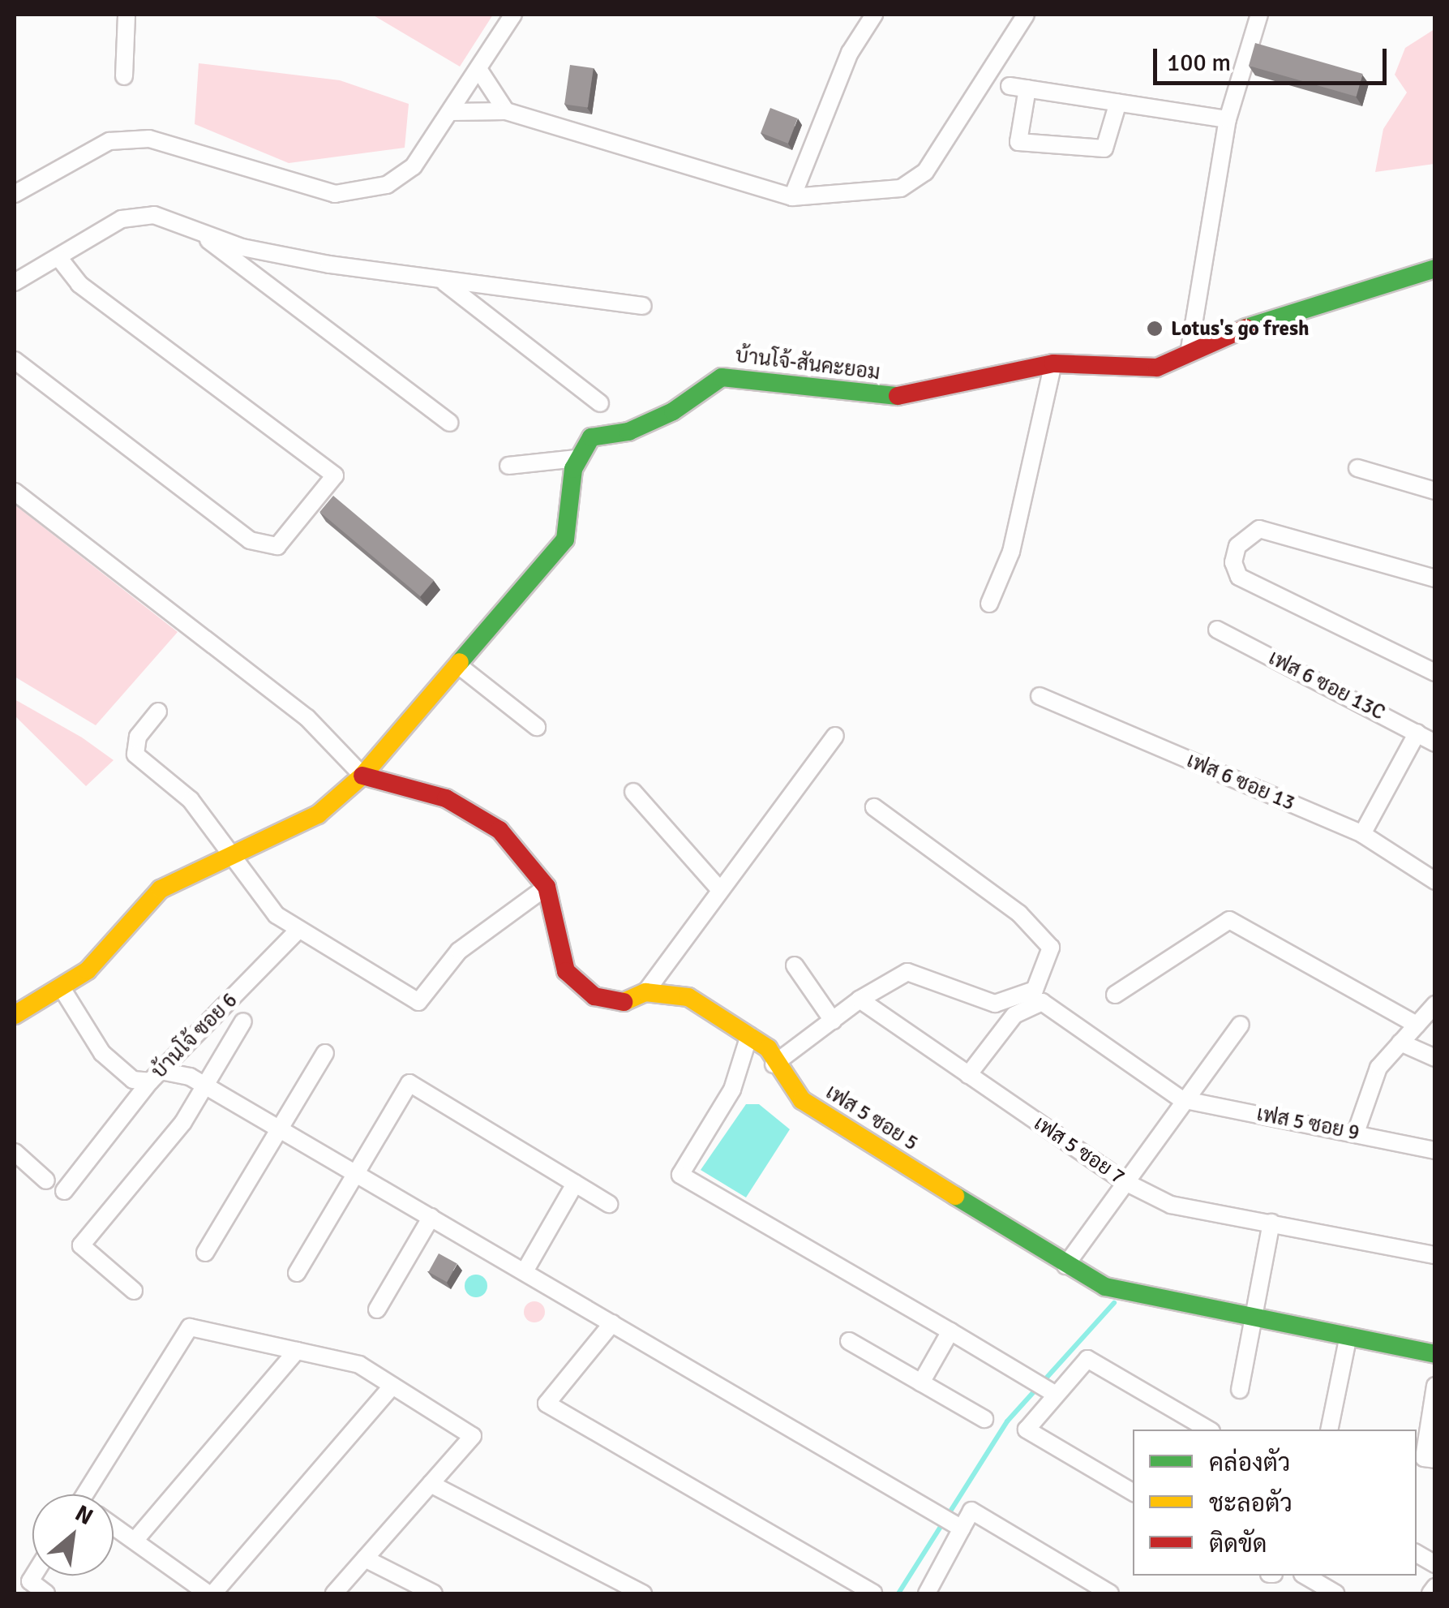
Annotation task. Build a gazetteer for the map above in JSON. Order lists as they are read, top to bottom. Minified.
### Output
{"streets":{"street":["บ้านโจ้-สันคะยอม","เฟส 6 ซอย 13C","เฟส 6 ซอย 13","บ้านโจ้ ซอย 6","เฟส 5 ซอย 5","เฟส 5 ซอย 9","เฟส 5 ซอย 7"]},"places":["Lotus's go fresh"],"legend":["คล่องตัว","ชะลอตัว","ติดขัด"],"scale_bar":"100 m","north":"top right"}
